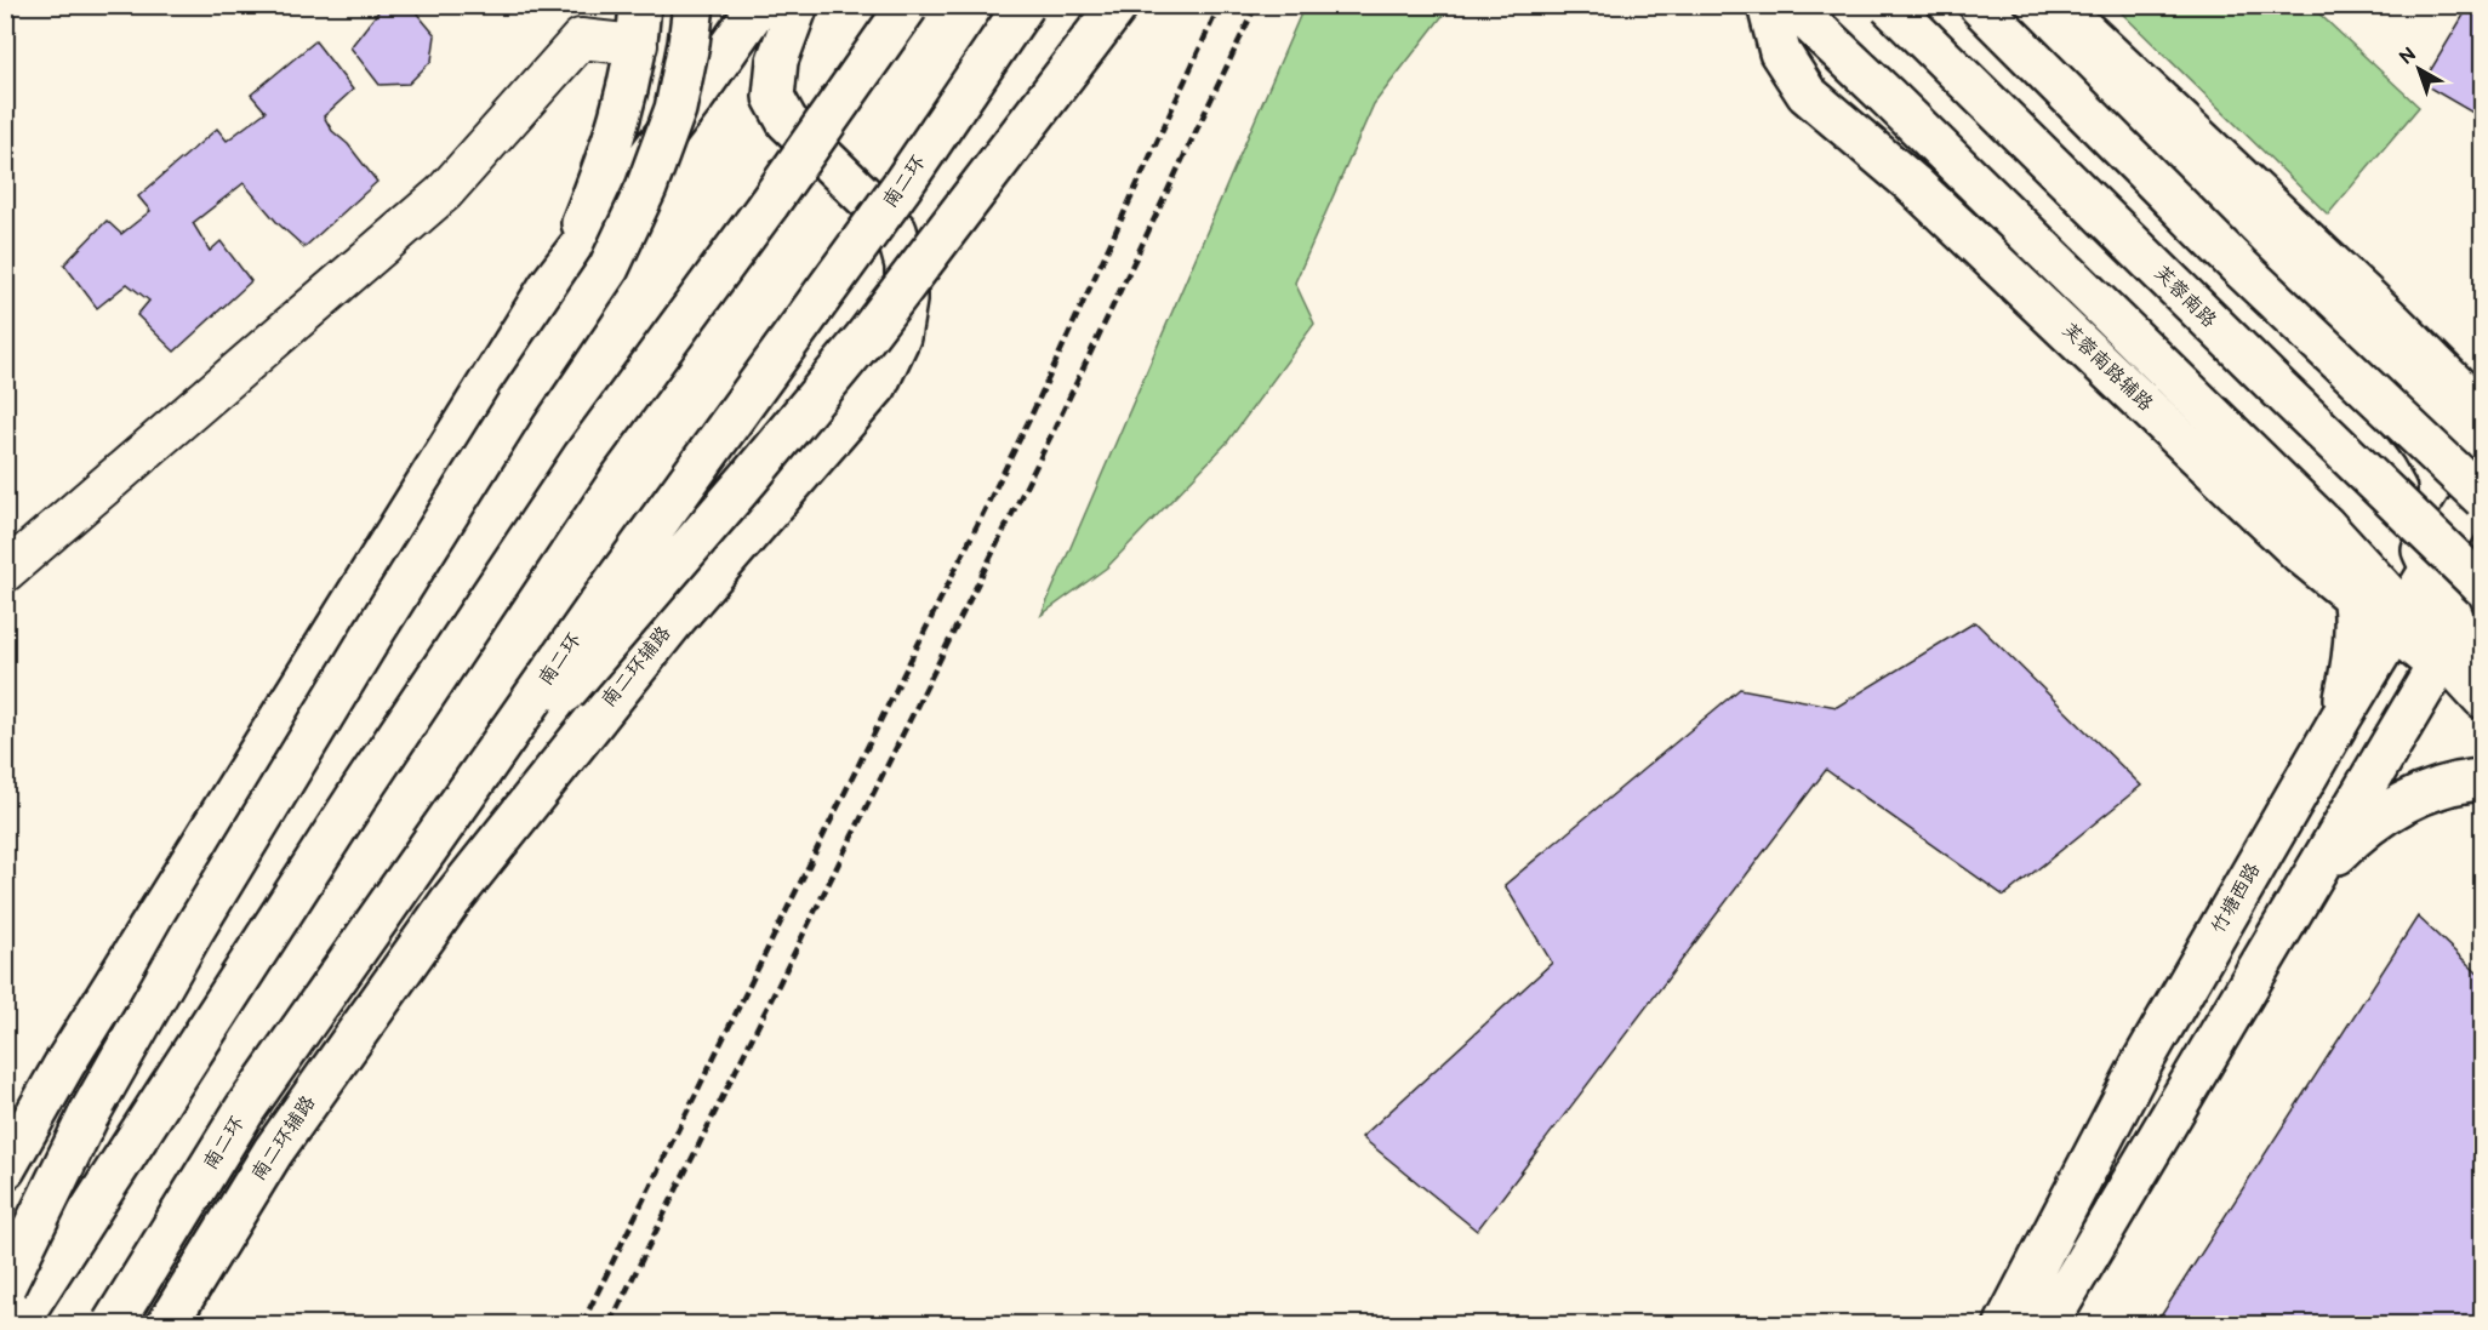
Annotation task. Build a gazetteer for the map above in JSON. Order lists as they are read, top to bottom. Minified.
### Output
{"streets":{"main road":["南二环","芙蓉南路","芙蓉南路辅路","南二环辅路","竹塘西路"]},"crossings":[["芙蓉南路辅路","竹塘西路"]],"north":"top left"}
